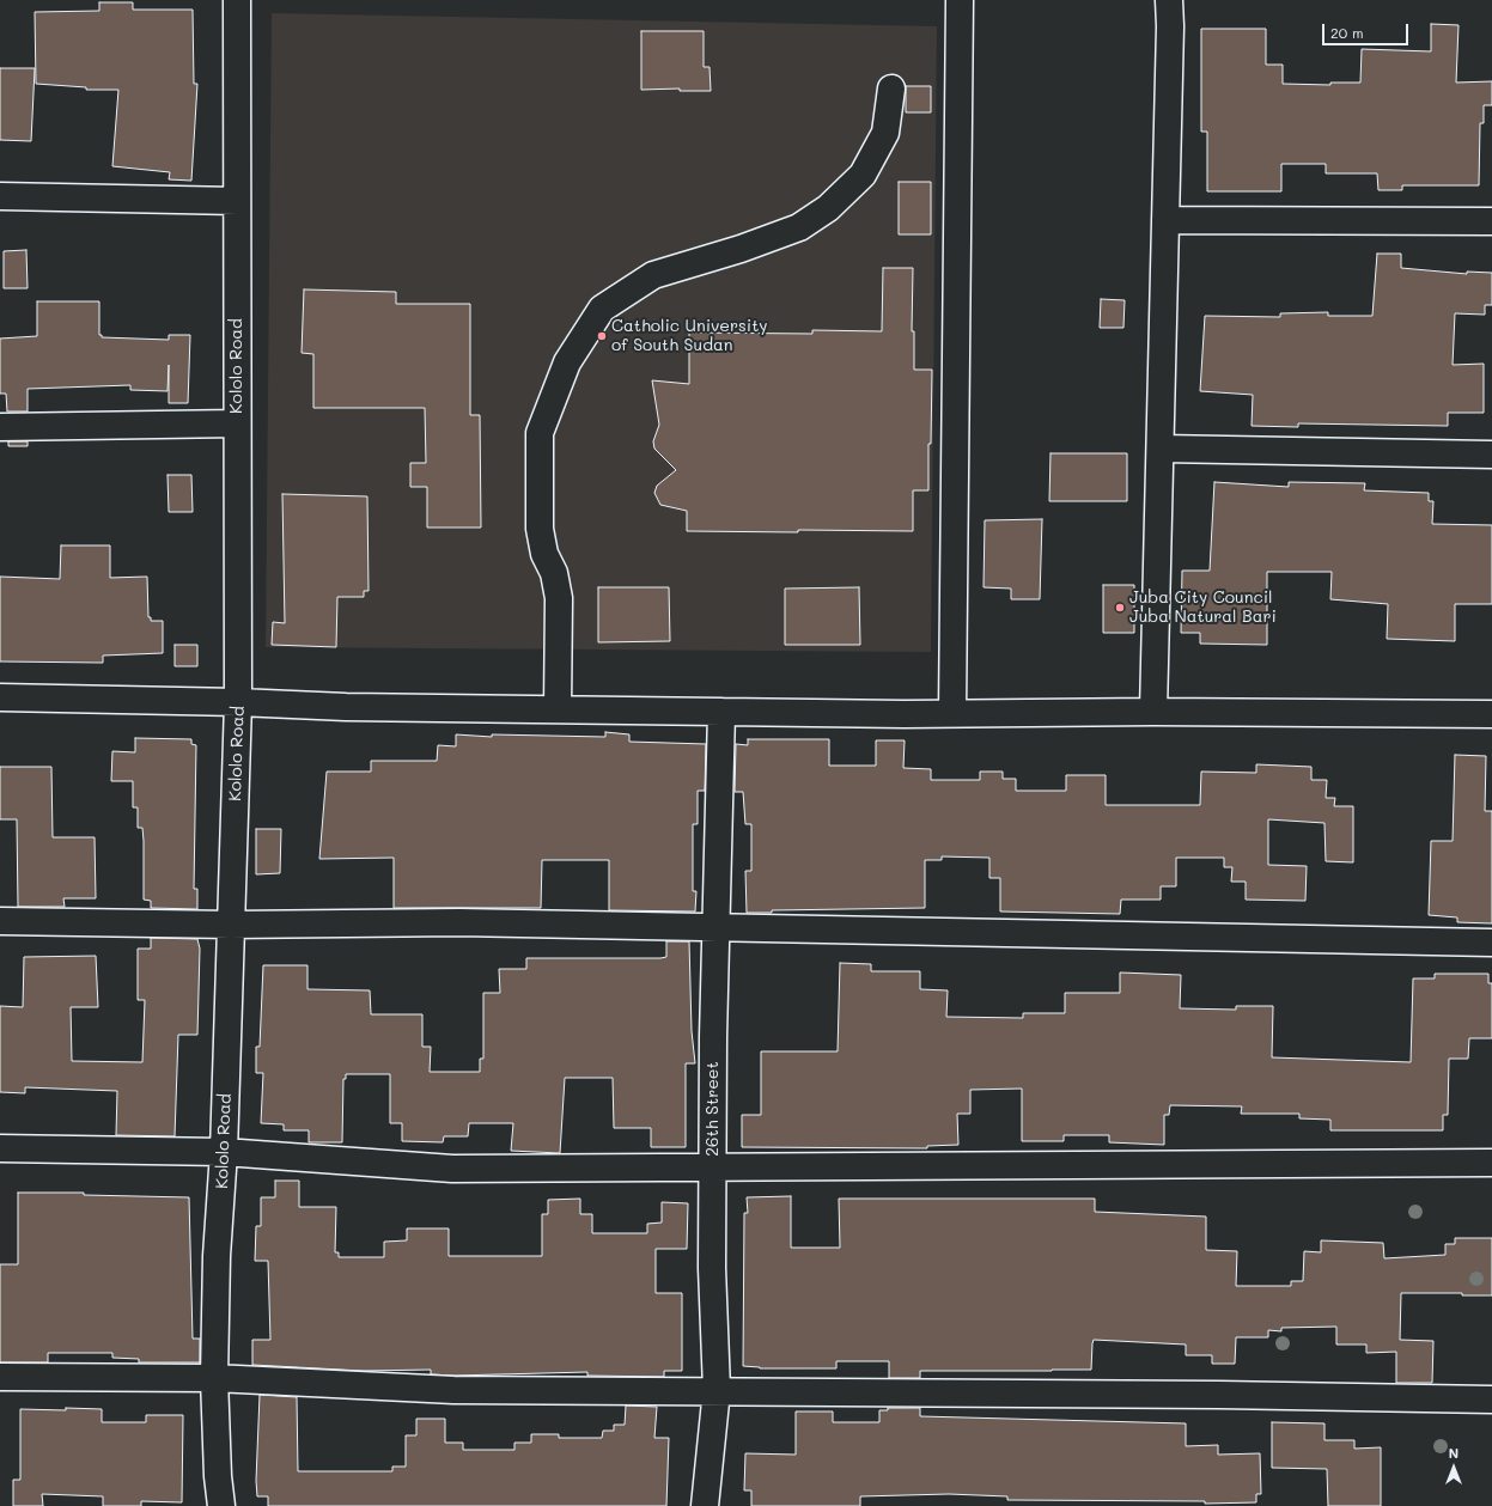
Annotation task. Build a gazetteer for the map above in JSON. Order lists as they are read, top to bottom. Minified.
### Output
{"streets":{"street":["Kololo Road","26th Street"]},"places":["Catholic University of South Sudan","Juba City Council Juba Natural Bari"],"scale_bar":"20 m","north":"top"}
